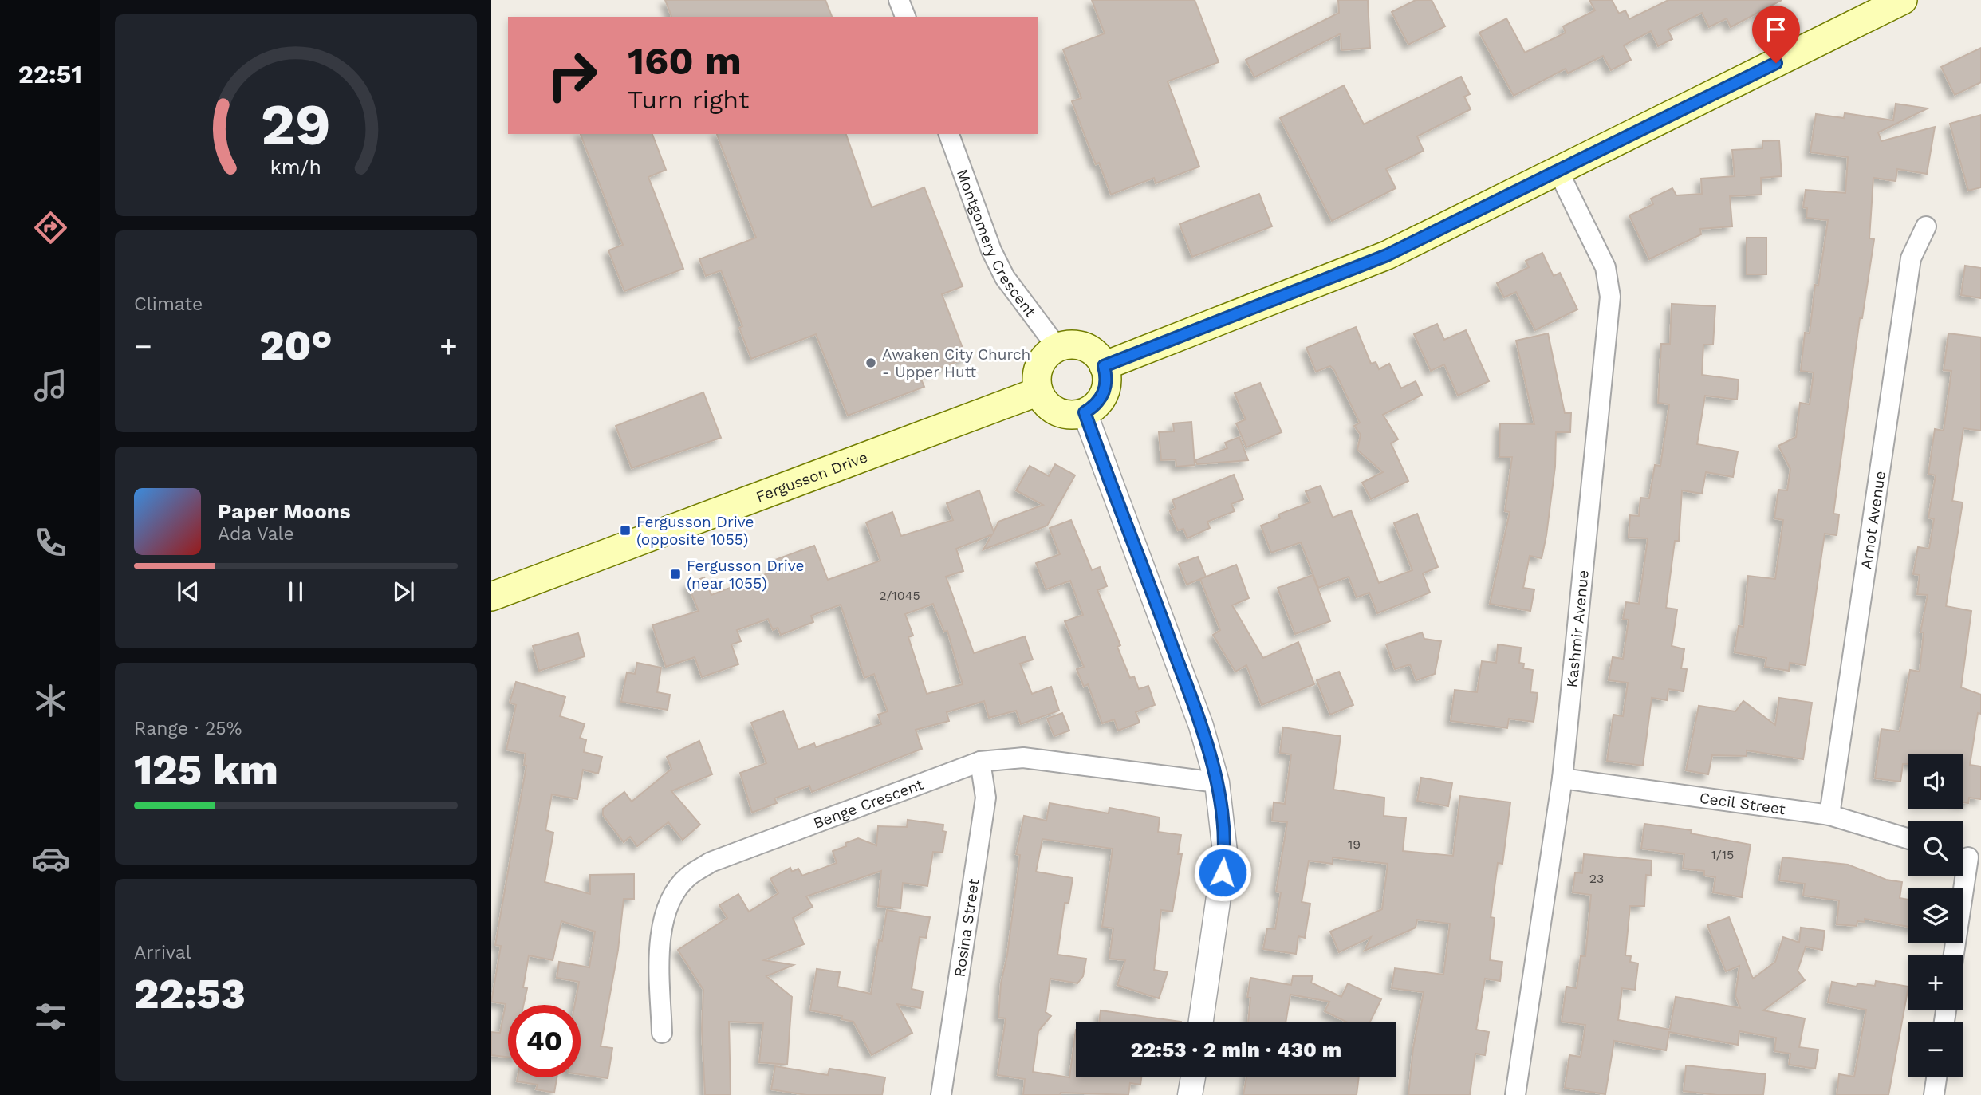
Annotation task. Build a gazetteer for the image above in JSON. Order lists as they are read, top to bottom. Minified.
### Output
{"streets":{"main road":["Fergusson Drive"],"street":["Montgomery Crescent","Arnot Avenue","Kashmir Avenue","Cecil Street","Benge Crescent","Rosina Street"]},"crossings":[["Montgomery Crescent","Fergusson Drive"],["Arnot Avenue","Cecil Street"],["Kashmir Avenue","Cecil Street"],["Benge Crescent","Rosina Street"]],"places":{"other":["Awaken City Church - Upper Hutt"],"transit":["Fergusson Drive (opposite 1055)","Fergusson Drive (near 1055)"]},"house_numbers":["2/1045","19","1/15","23"],"page":{"tabs":"22:51","turn":["160 m","Turn right"],"tile":["Climate",["Range · 25%","125 km"],["Arrival","22:53"]],"heat":["−","20°","+"],"song":["Paper Moons","Ada Vale"],"map_buttons":["+","−"],"limit":"40","trip":"22:53 · 2 min · 430 m","gauge":["29","km/h"]}}
